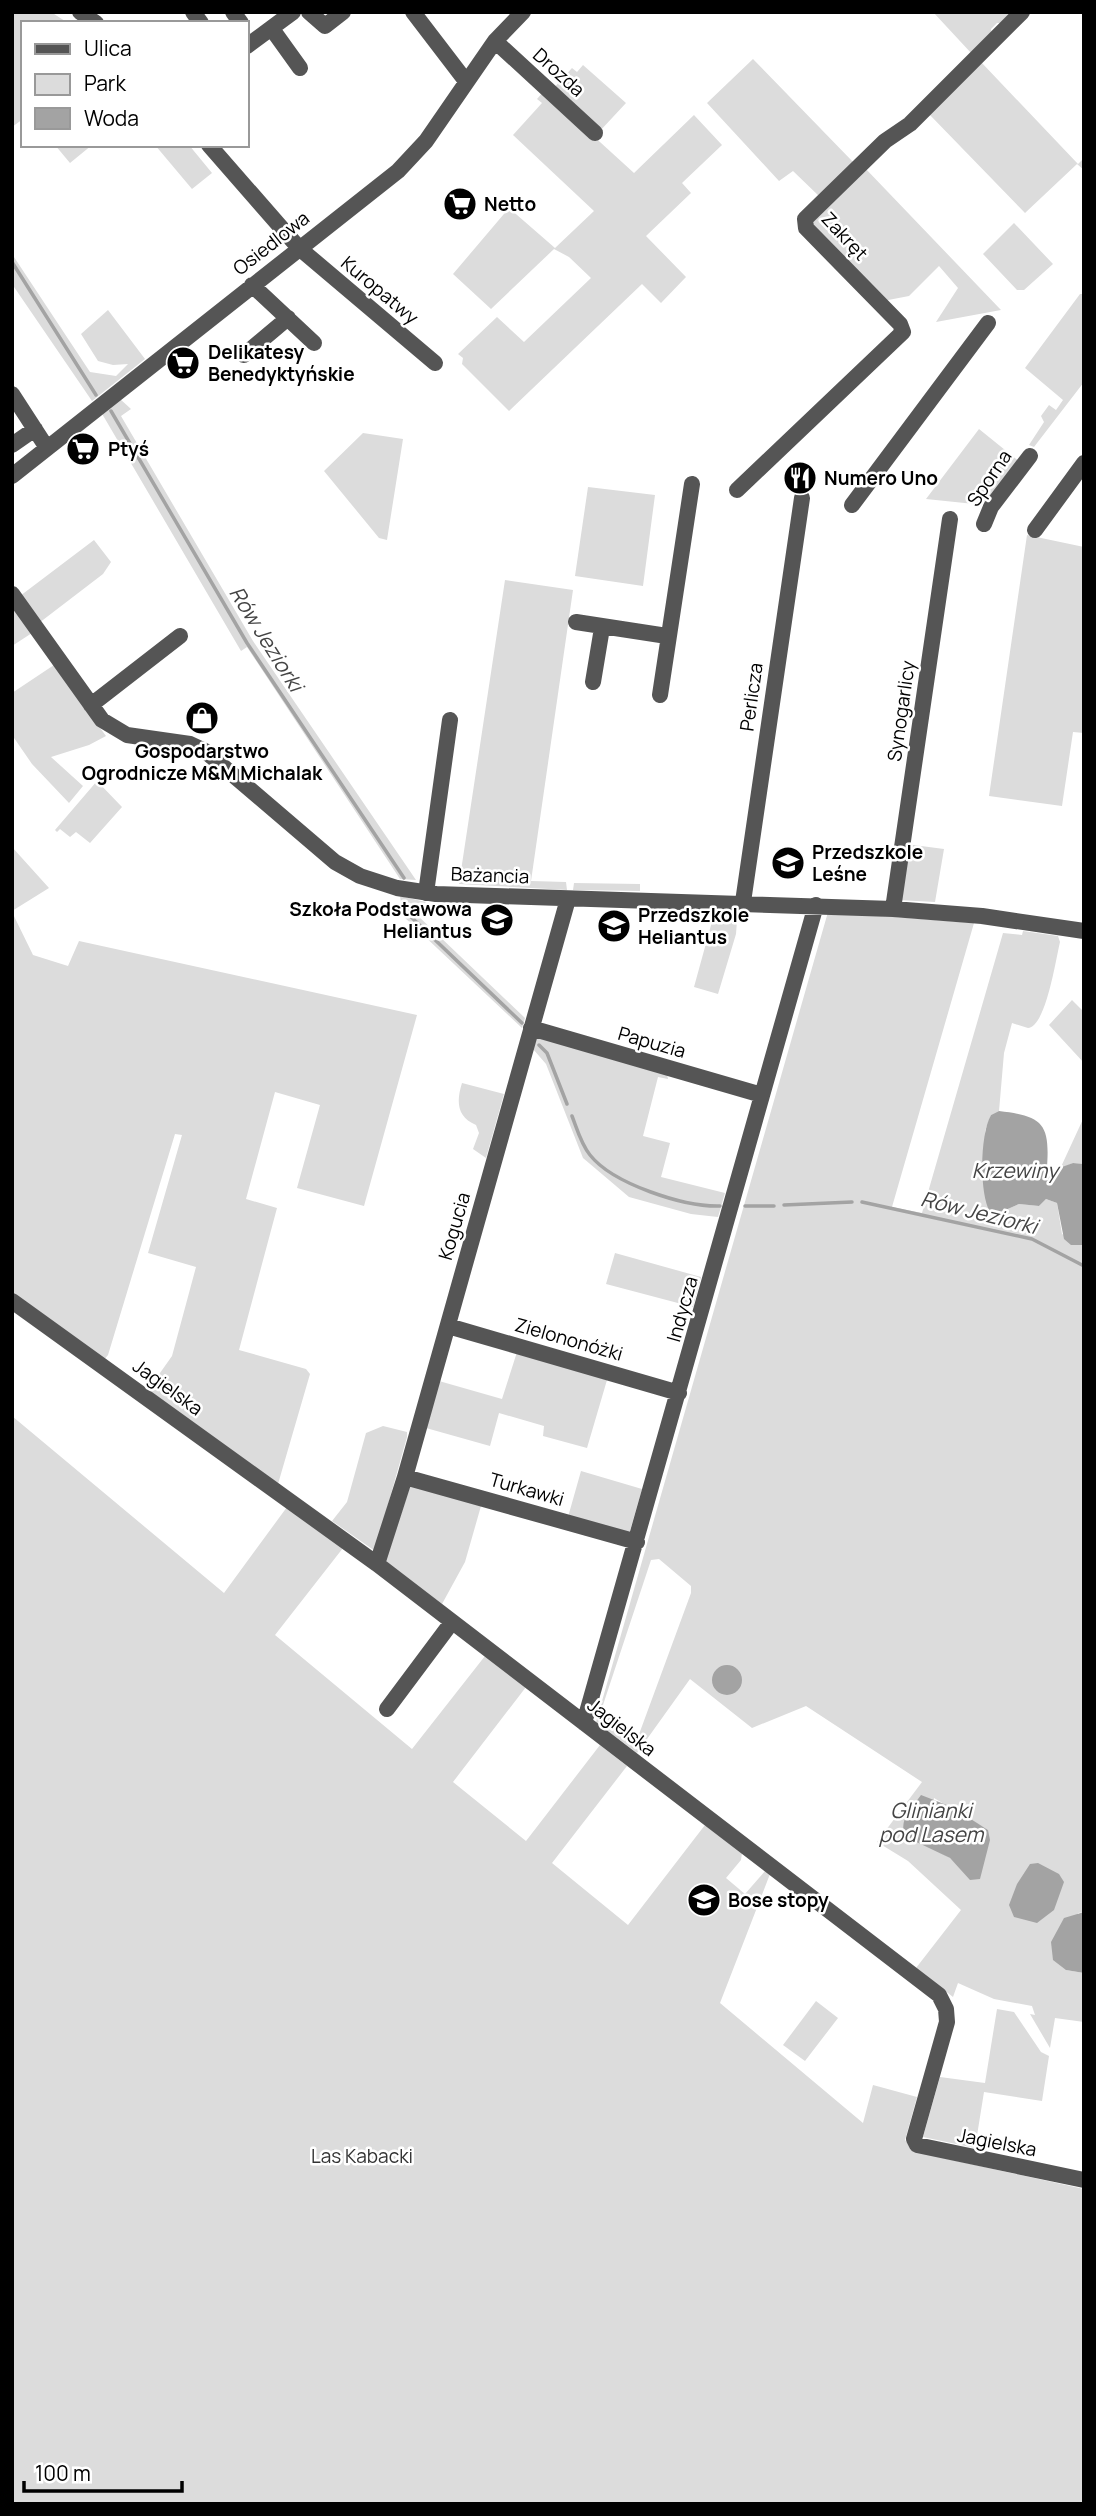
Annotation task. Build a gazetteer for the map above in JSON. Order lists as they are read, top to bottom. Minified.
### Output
{"streets":{"street":["Drozda","Zakręt","Osiedlowa","Kuropatwy","Sporna","Perlicza","Synogarlicy","Bażancia","Papuzia","Kogucia","Indycza","Zielononóżki","Jagielska","Turkawki"]},"crossings":[["Drozda","Osiedlowa"],["Osiedlowa","Kuropatwy"],["Perlicza","Bażancia"],["Synogarlicy","Bażancia"],["Bażancia","Kogucia"],["Bażancia","Indycza"],["Papuzia","Kogucia"],["Papuzia","Indycza"],["Kogucia","Zielononóżki"],["Kogucia","Jagielska"],["Kogucia","Turkawki"],["Indycza","Zielononóżki"],["Indycza","Jagielska"],["Indycza","Turkawki"]],"water":["Rów Jeziorki","Krzewiny","Glinianki pod Lasem"],"parks":["Las Kabacki"],"places":{"supermarket":["Netto","Delikatesy Benedyktyńskie","Ptyś"],"restaurant":["Numero Uno"],"shop":["Gospodarstwo Ogrodnicze M&M Michalak"],"school or university":["Przedszkole Leśne","Szkoła Podstawowa Heliantus","Przedszkole Heliantus","Bose stopy"]},"legend":["Ulica","Park","Woda"],"scale_bar":"100 m"}
